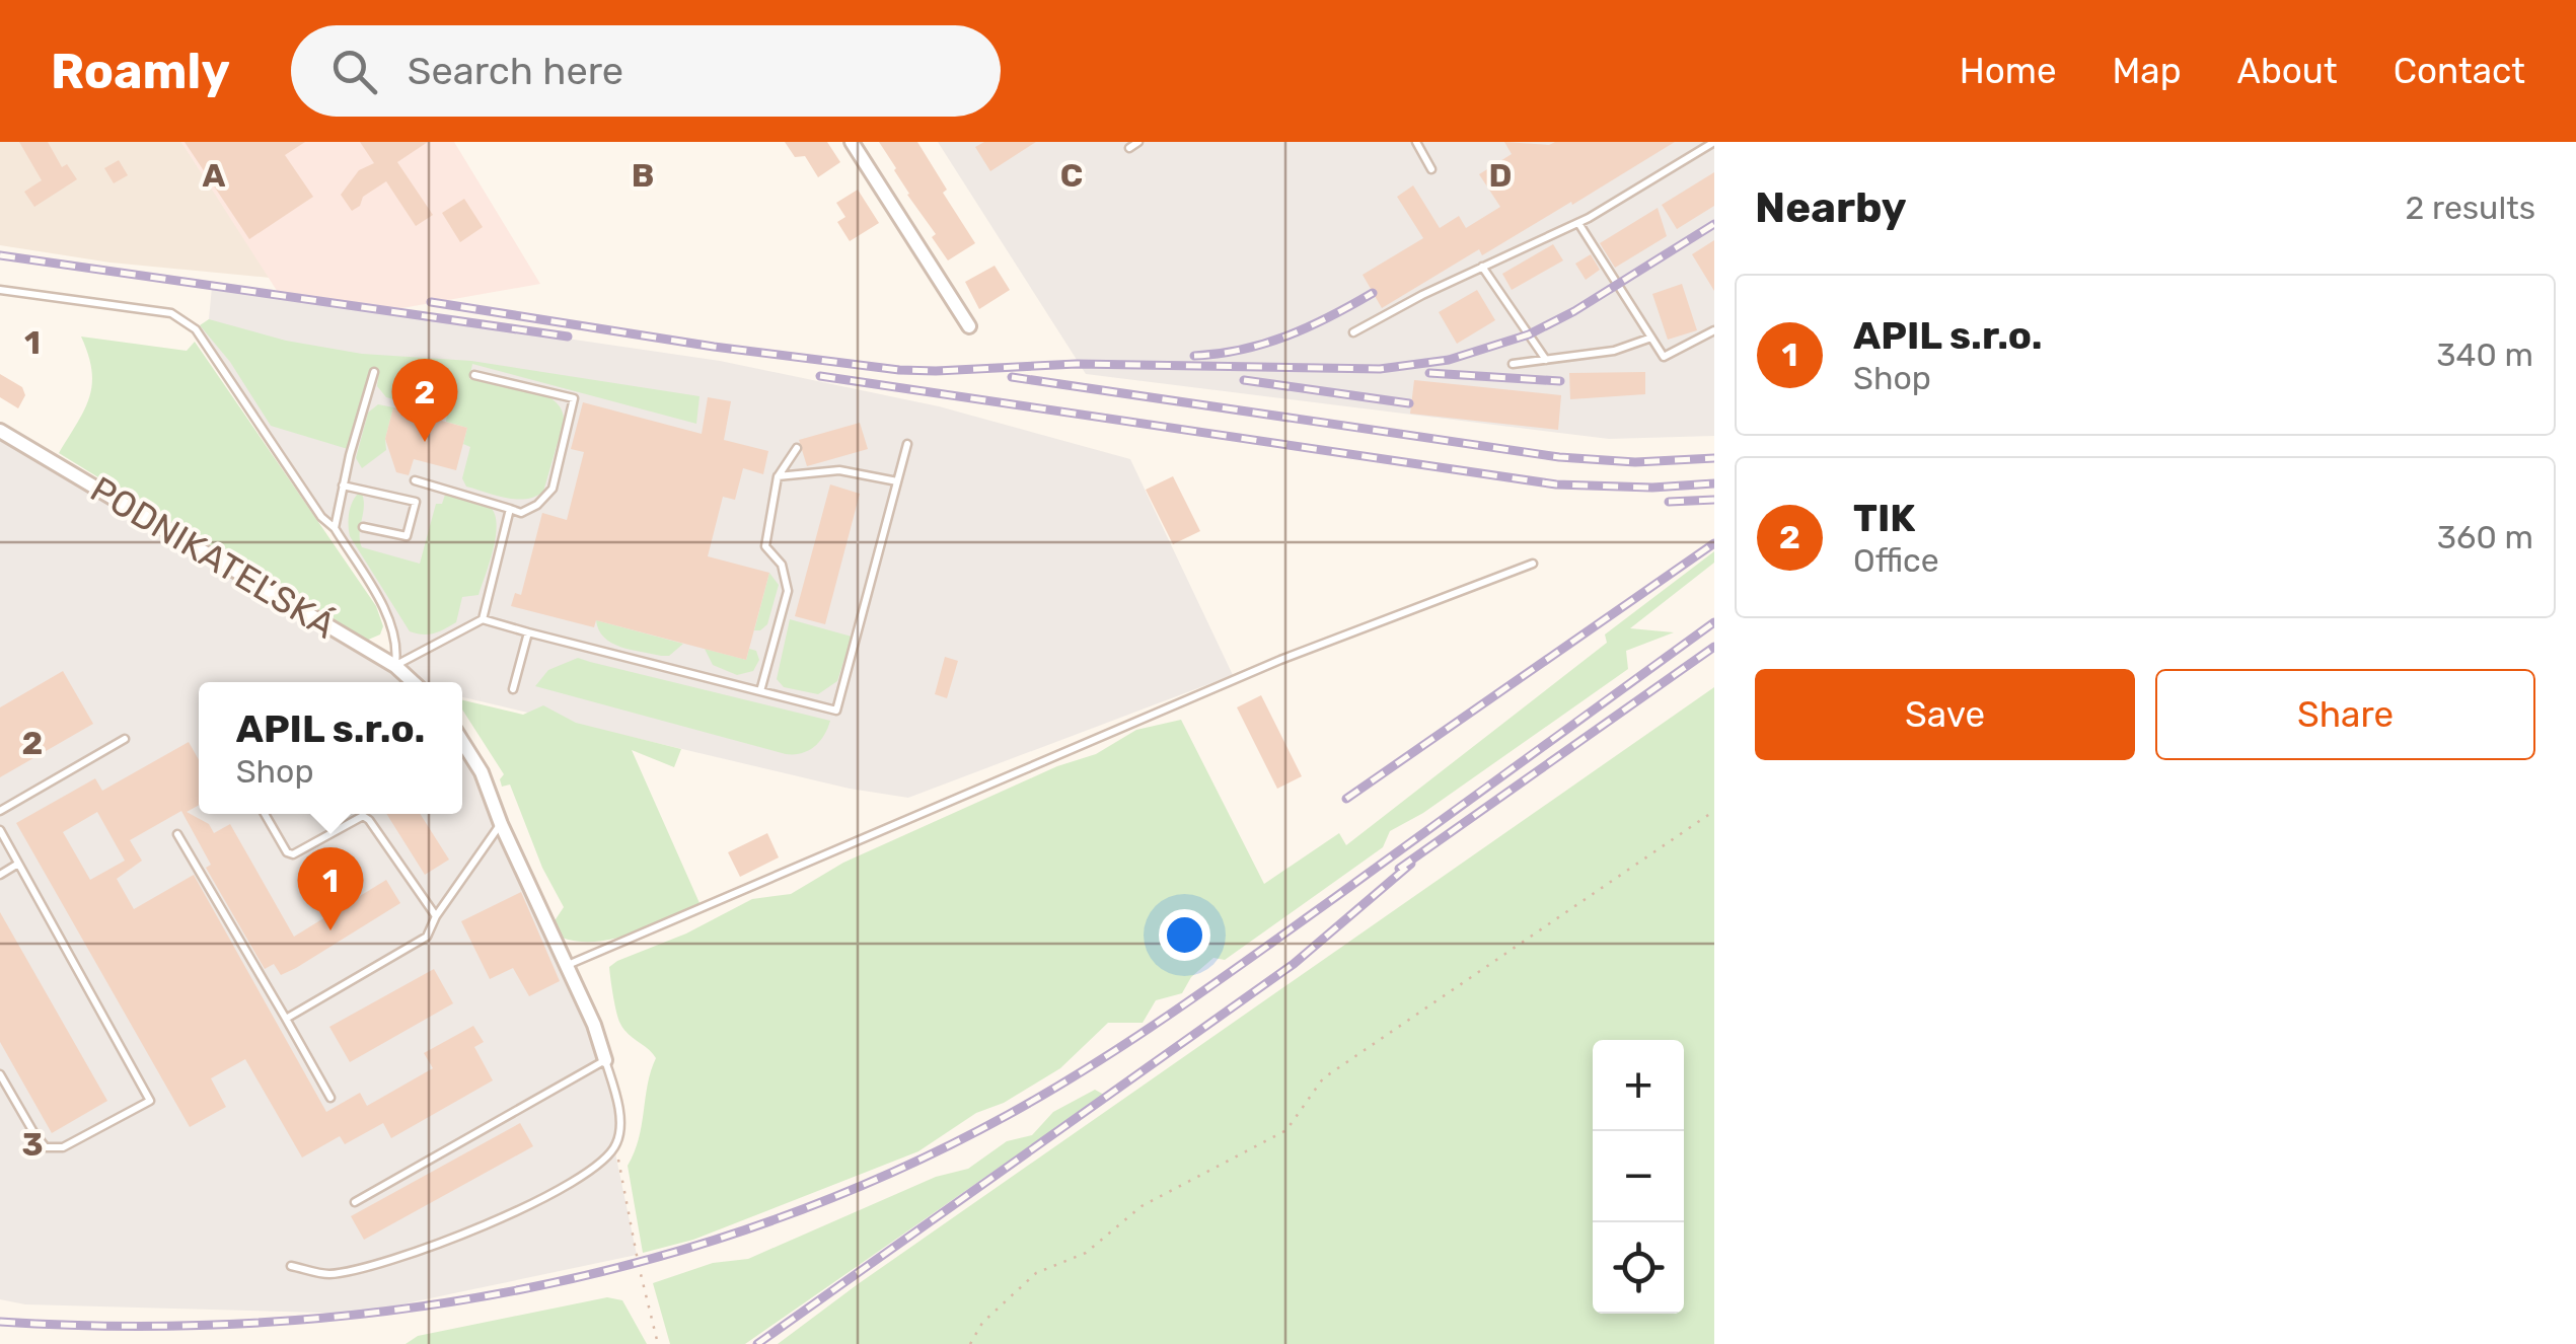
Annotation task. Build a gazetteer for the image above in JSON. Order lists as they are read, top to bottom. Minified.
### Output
{"streets":{"street":["PODNIKATEĽSKÁ"]},"page":{"header":"Roamly","search":"Search here","nav":["Home","Map","About","Contact"],"heading":["Nearby","2 results"],"list":[{"mark":"1","name":"APIL s.r.o.","note":"Shop","value":"340 m"},{"mark":"2","name":"TIK","note":"Office","value":"360 m"}],"pins":["2","1"],"buttons":["Save","Share"],"popup":["APIL s.r.o.","Shop"],"map_buttons":["+","−"]},"grid":{"columns":["A","B","C","D"],"rows":["1","2","3"]}}
